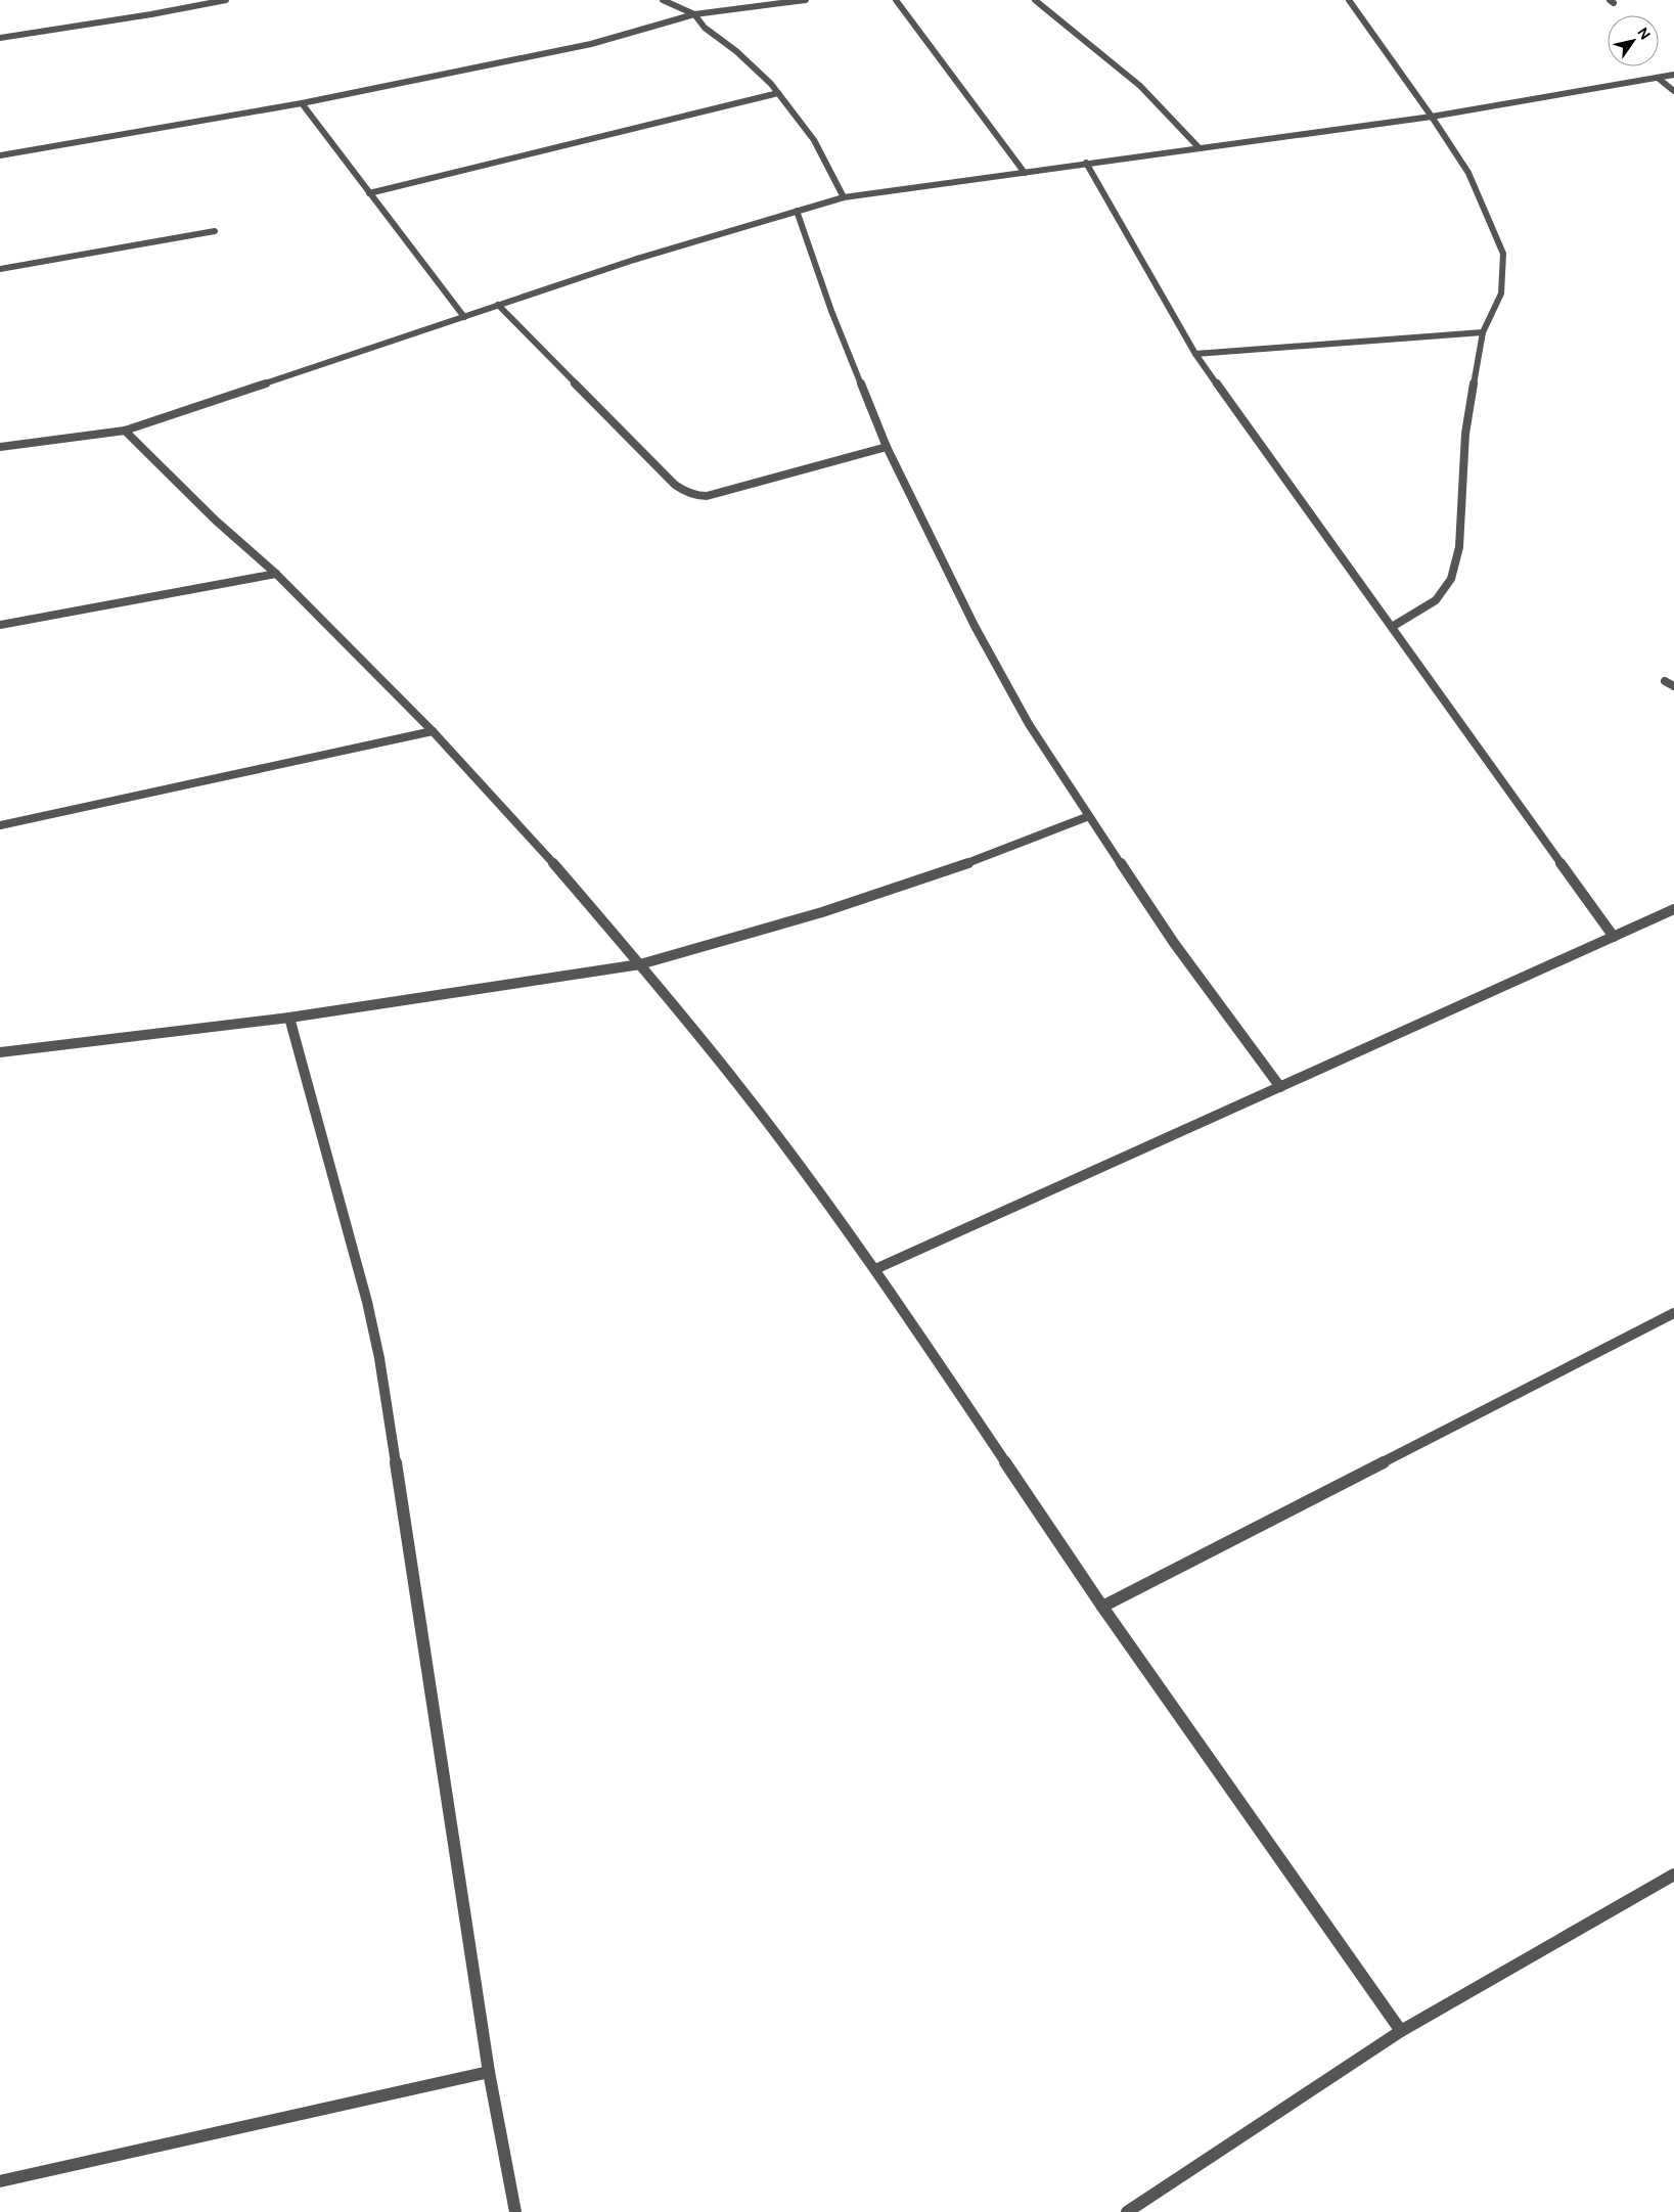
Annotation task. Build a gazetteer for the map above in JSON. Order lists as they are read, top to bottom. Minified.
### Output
{"north":"top right"}
